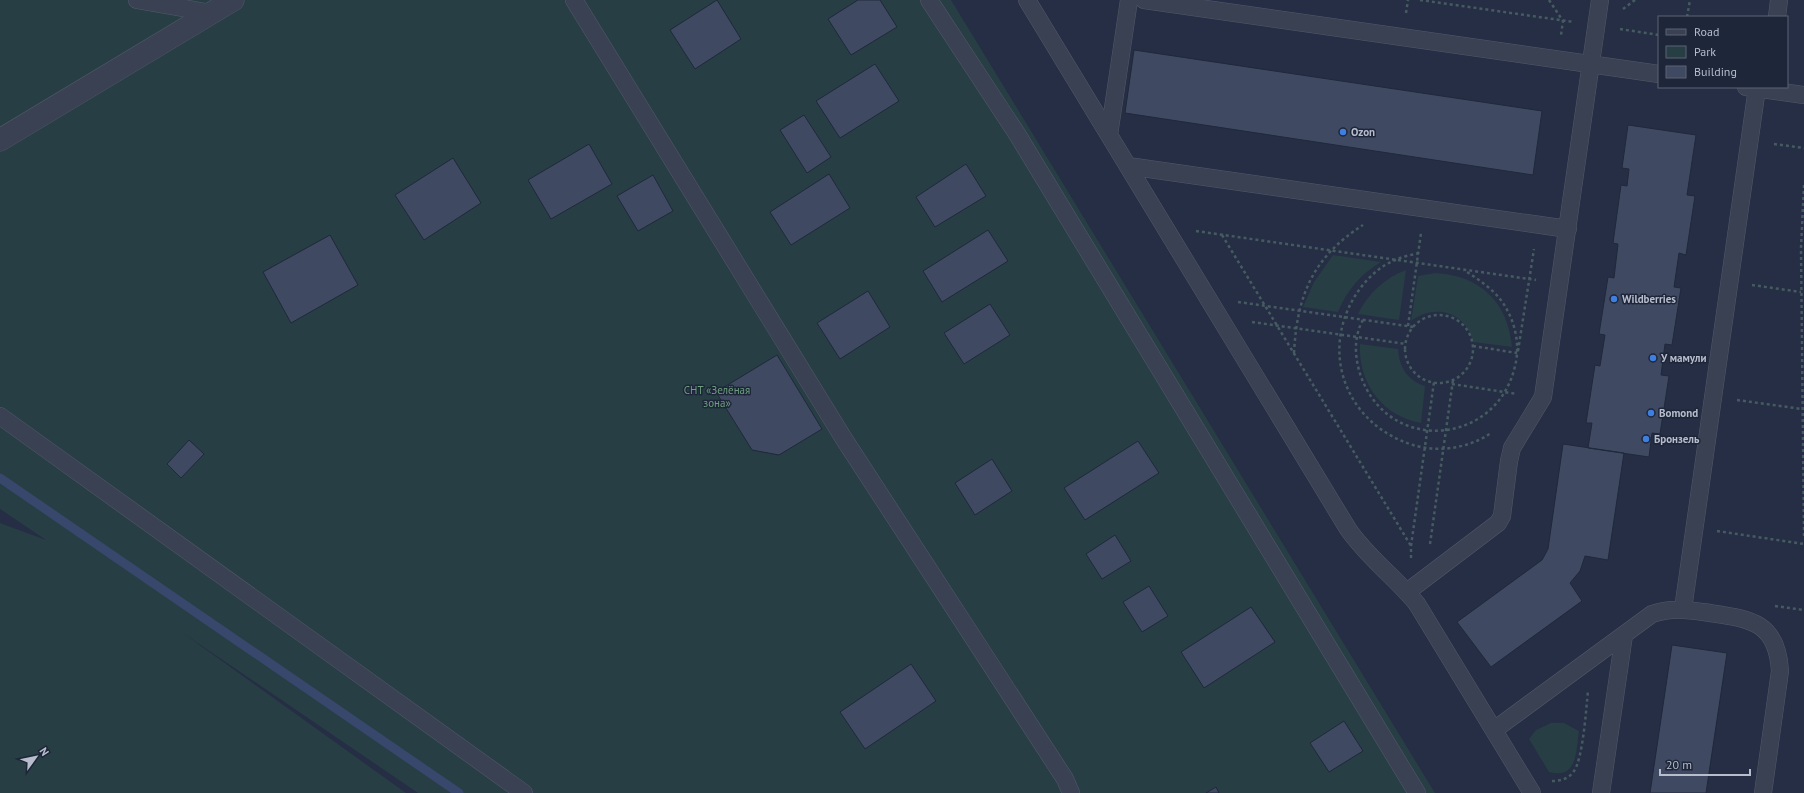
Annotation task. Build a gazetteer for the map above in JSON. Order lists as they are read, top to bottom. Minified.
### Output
{"parks":["СНТ «Зелёная зона»"],"places":["Ozon","Wildberries","У мамули","Bomond","Бронзель"],"legend":["Road","Park","Building"],"scale_bar":"20 m","north":"top right"}
